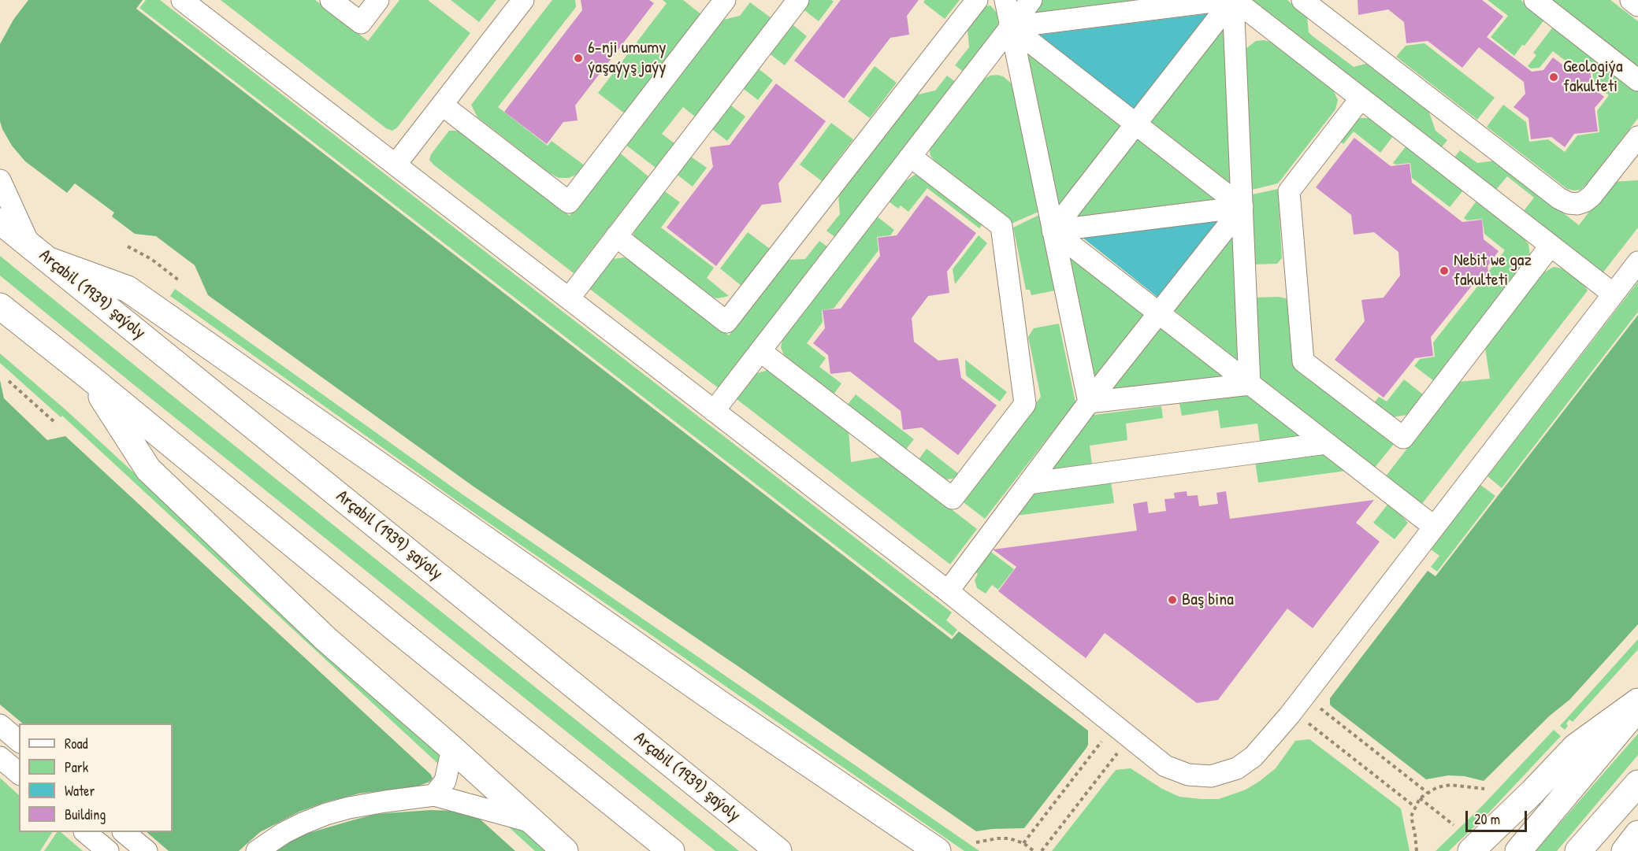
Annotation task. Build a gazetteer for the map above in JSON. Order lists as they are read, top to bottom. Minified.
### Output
{"streets":{"main road":["Arçabil (1939) şaýoly"]},"places":["6-nji umumy ýaşaýyş jaýy","Geologiýa fakulteti","Nebit we gaz fakulteti","Baş bina"],"legend":["Road","Park","Water","Building"],"scale_bar":"20 m"}
